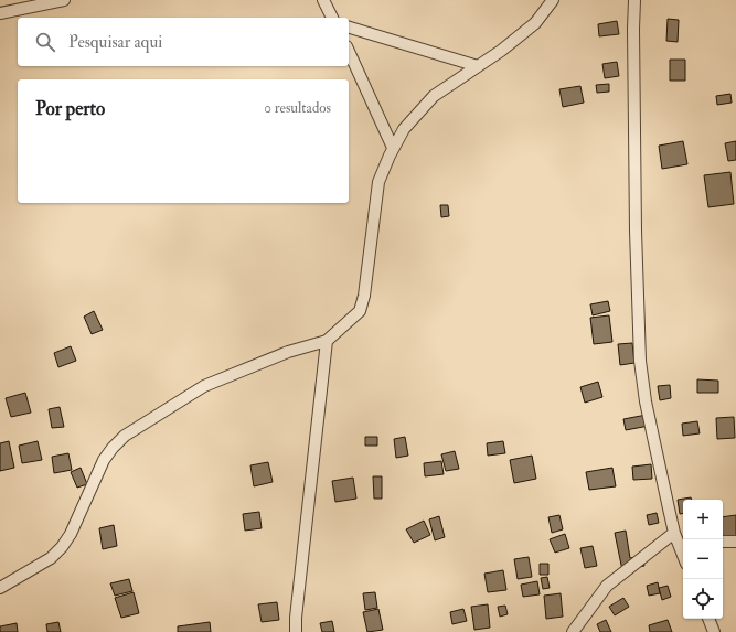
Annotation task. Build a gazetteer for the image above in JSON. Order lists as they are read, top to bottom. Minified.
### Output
{"page":{"search":"Pesquisar aqui","heading":["Por perto","0 resultados"],"map_buttons":["+","−"]}}
